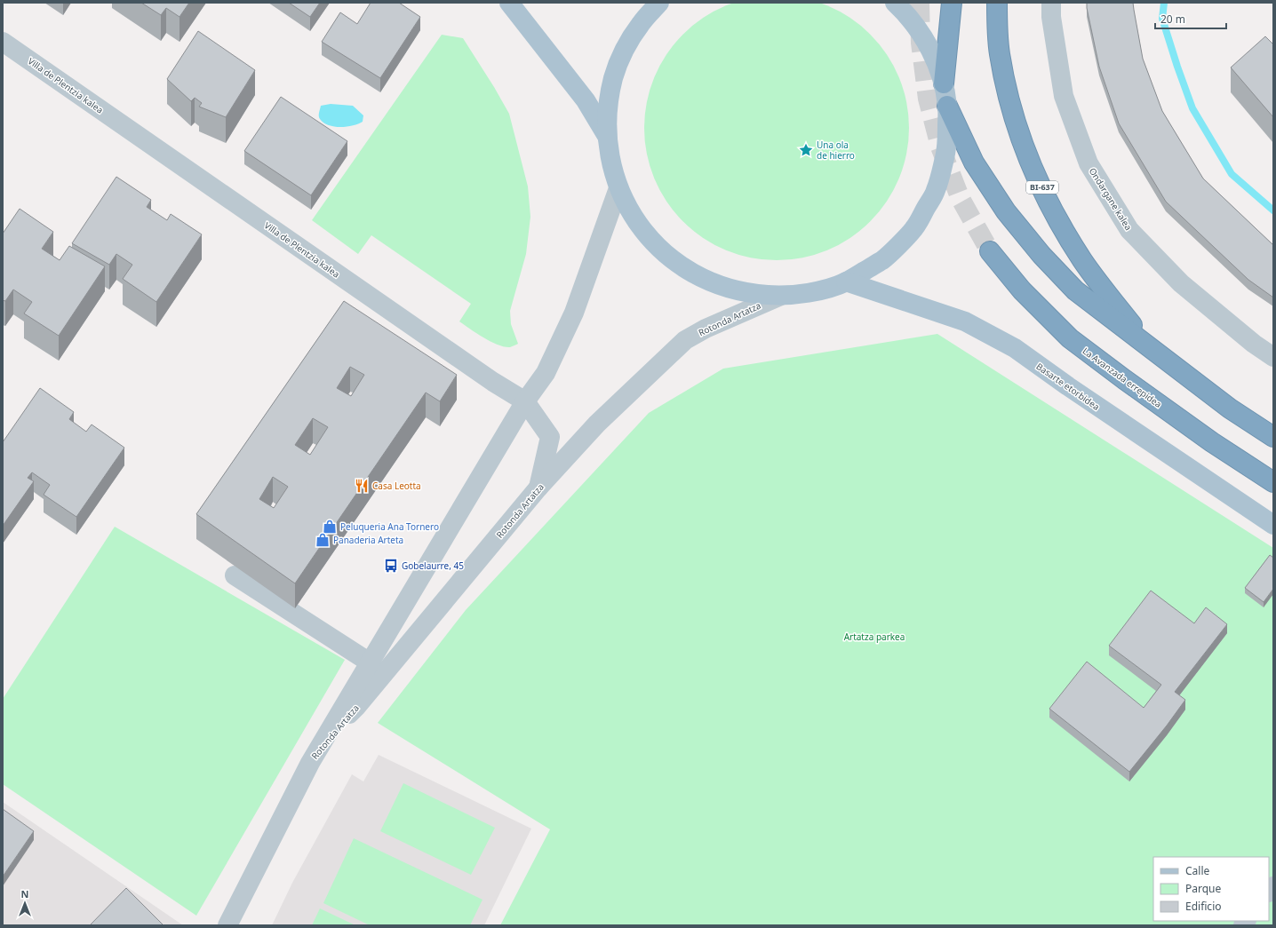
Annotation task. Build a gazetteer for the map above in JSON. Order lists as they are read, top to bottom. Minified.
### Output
{"streets":{"highway":["BI-637","La Avanzada errepidea"],"main road":["Rotonda Artatza","Basarte etorbidea"],"street":["Villa de Plentzia kalea","Ondargane kalea"]},"crossings":[["Villa de Plentzia kalea","Rotonda Artatza"],["Rotonda Artatza","Basarte etorbidea"]],"parks":["Artatza parkea"],"places":{"place":["Una ola de hierro"],"restaurant":["Casa Leotta"],"shop":["Peluqueria Ana Tornero","Panaderia Arteta"],"bus stop":["Gobelaurre, 45"]},"legend":["Calle","Parque","Edificio"],"scale_bar":"20 m","north":"top"}
